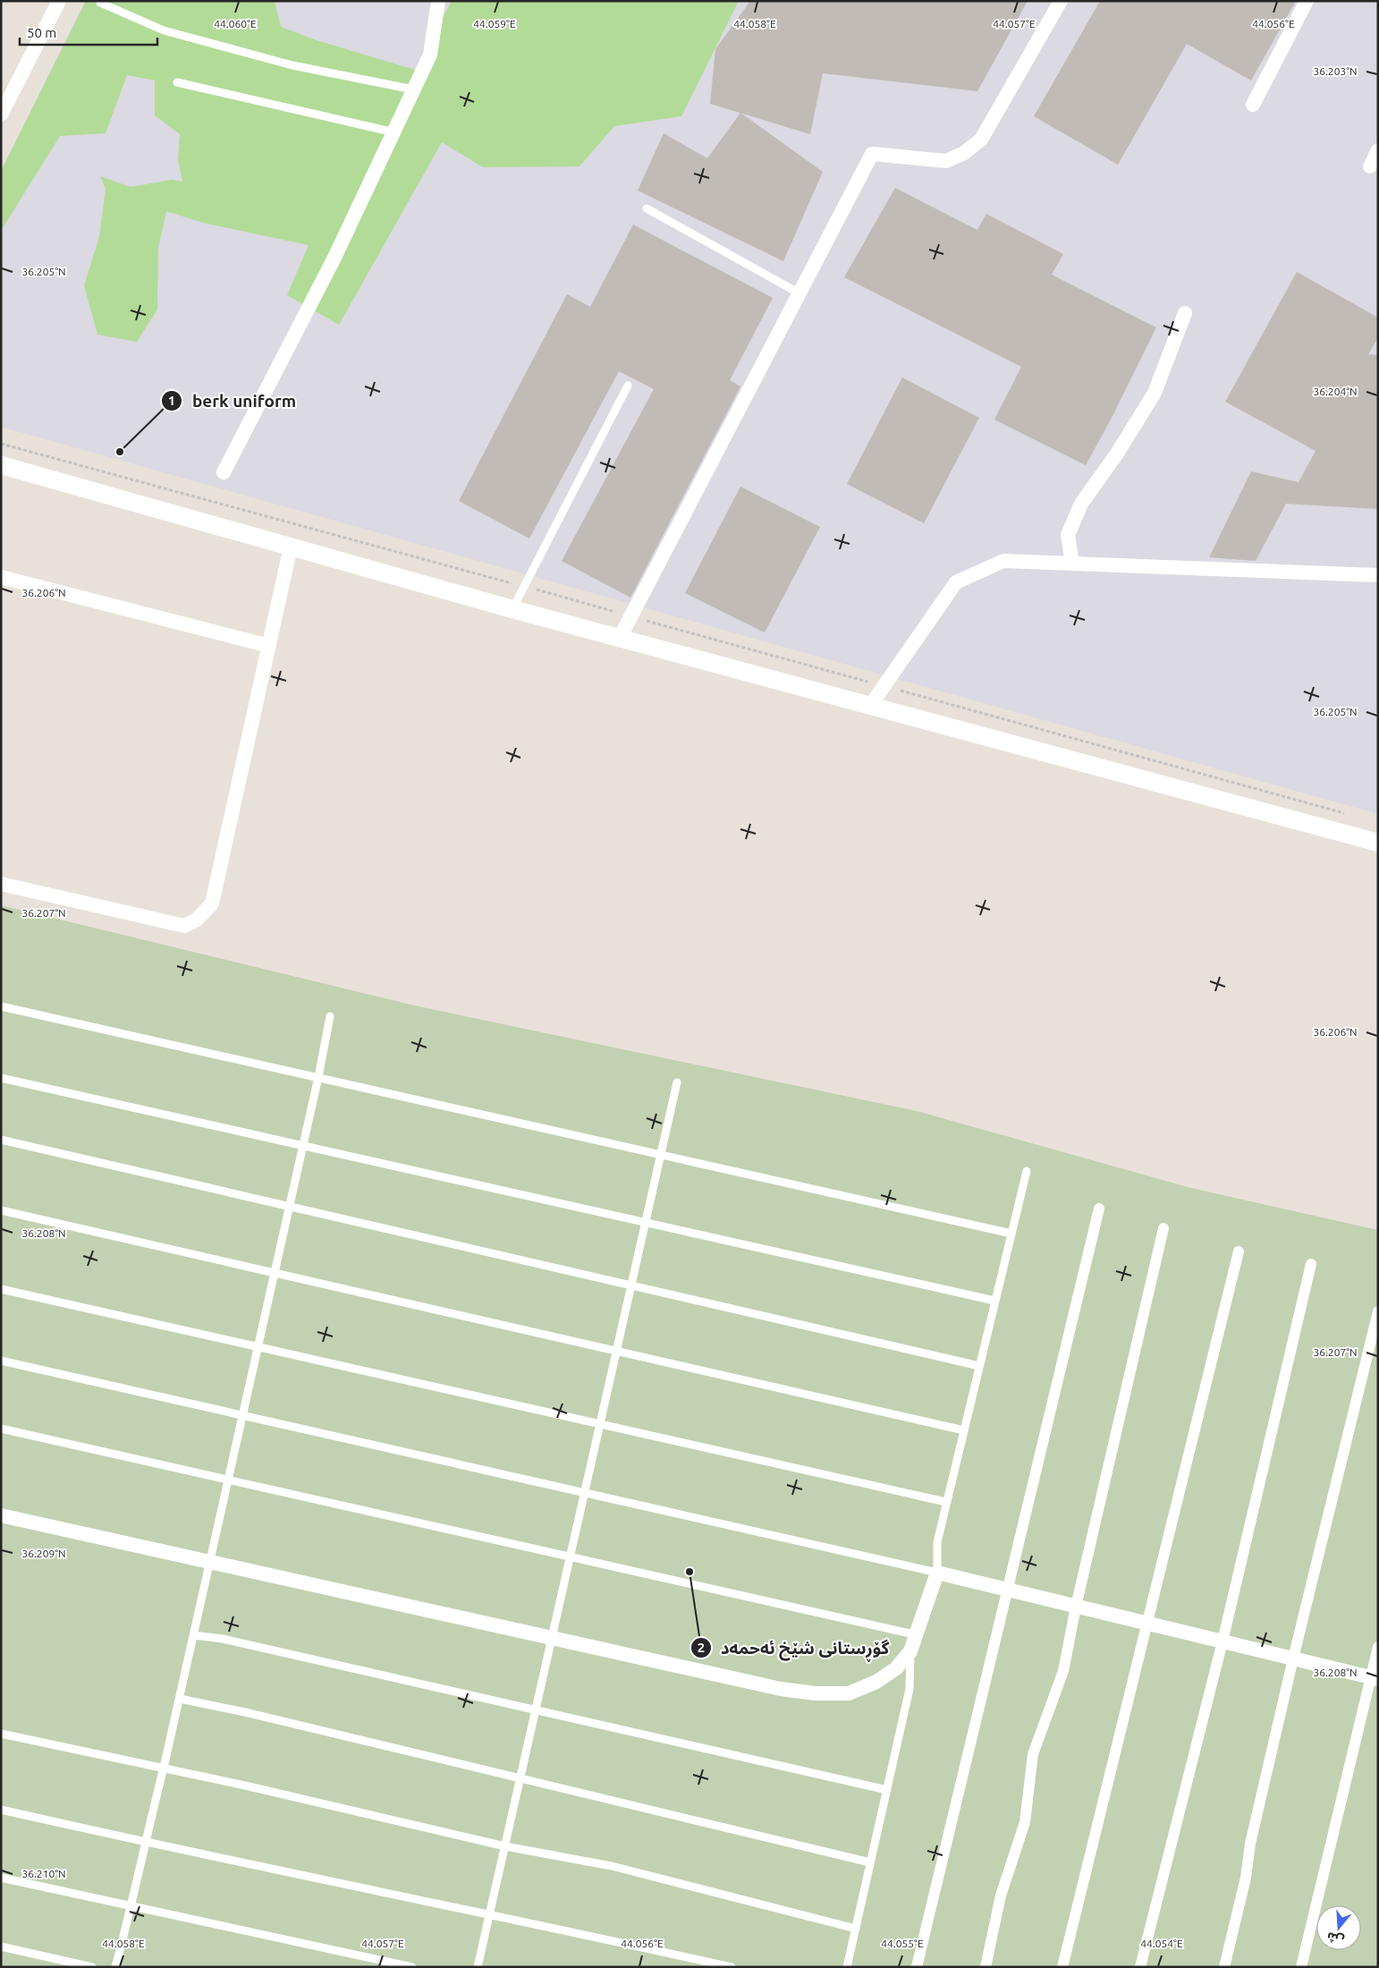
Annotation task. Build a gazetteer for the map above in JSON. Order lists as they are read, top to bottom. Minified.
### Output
{"places":["berk uniform","گۆڕستانی شێخ ئەحمەد"],"scale_bar":"50 m","north":"bottom","coordinates":["44.060°E","44.059°E","44.058°E","44.057°E","44.056°E","36.203°N","36.205°N","36.204°N","36.206°N","36.207°N","36.208°N","36.209°N","36.210°N","44.055°E","44.054°E"]}
